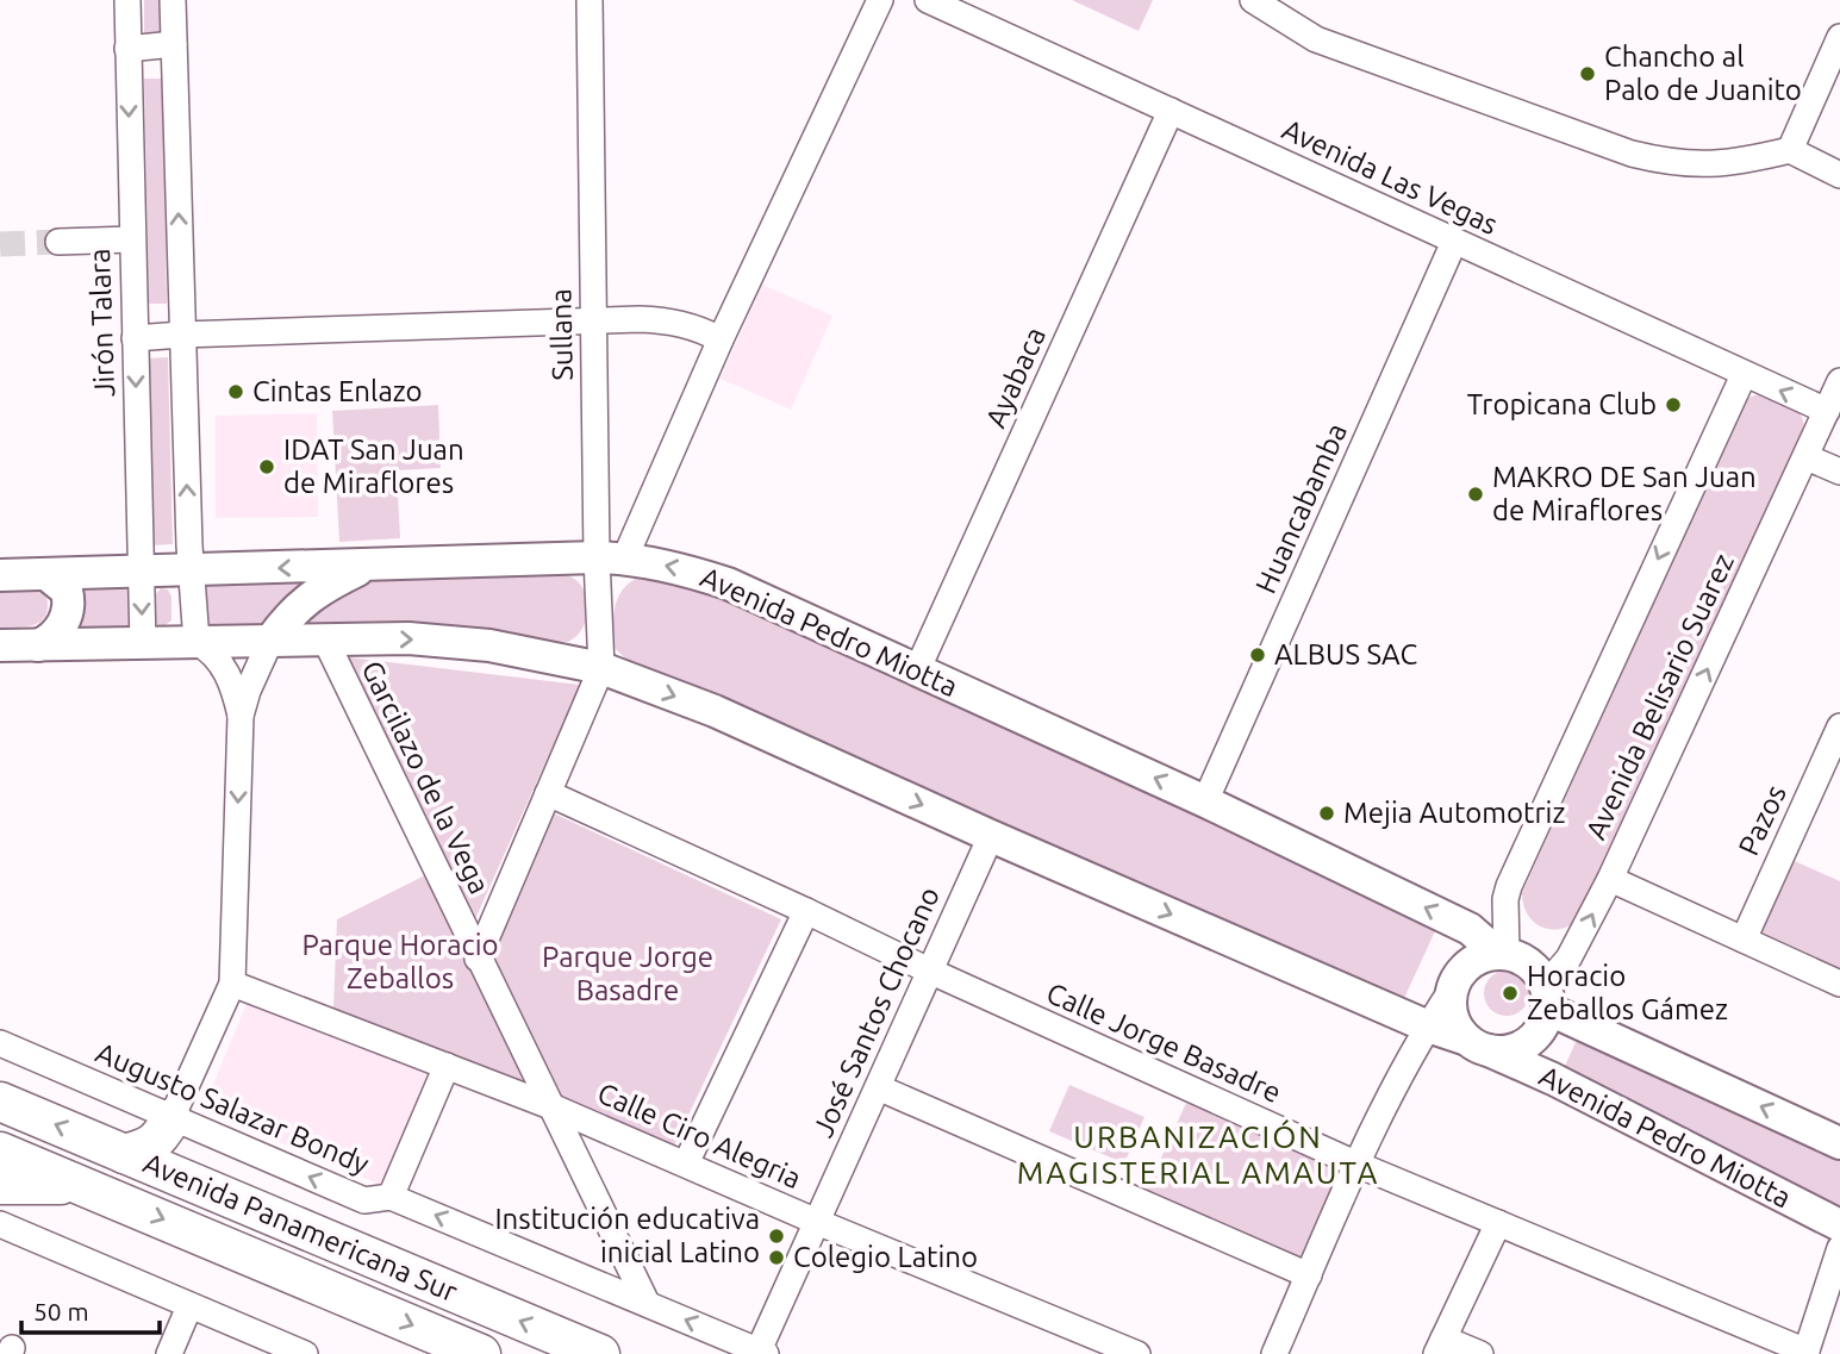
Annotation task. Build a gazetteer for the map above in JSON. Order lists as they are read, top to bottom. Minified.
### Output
{"streets":{"highway":["Avenida Panamericana Sur"],"main road":["Avenida Pedro Miotta"],"street":["Avenida Las Vegas","Jirón Talara","Sullana","Ayabaca","Huancabamba","Avenida Belisario Suarez","Garcilazo de la Vega","Pazos","José Santos Chocano","Calle Jorge Basadre","Augusto Salazar Bondy","Calle Ciro Alegria"]},"crossings":[["Avenida Las Vegas","Ayabaca"],["Avenida Las Vegas","Huancabamba"],["Avenida Las Vegas","Avenida Belisario Suarez"],["Jirón Talara","Avenida Pedro Miotta"],["Sullana","Avenida Pedro Miotta"],["Ayabaca","Avenida Pedro Miotta"],["Huancabamba","Avenida Pedro Miotta"],["Avenida Pedro Miotta","Avenida Belisario Suarez"],["Avenida Pedro Miotta","Garcilazo de la Vega"],["Avenida Pedro Miotta","José Santos Chocano"],["Garcilazo de la Vega","Augusto Salazar Bondy"],["Garcilazo de la Vega","Calle Ciro Alegria"],["José Santos Chocano","Calle Jorge Basadre"],["José Santos Chocano","Augusto Salazar Bondy"],["José Santos Chocano","Calle Ciro Alegria"]],"districts":["URBANIZACIÓN MAGISTERIAL AMAUTA"],"parks":["Parque Horacio Zeballos","Parque Jorge Basadre"],"places":["Chancho al Palo de Juanito","Cintas Enlazo","Tropicana Club","IDAT San Juan de Miraflores","MAKRO DE San Juan de Miraflores","ALBUS SAC","Mejia Automotriz","Horacio Zeballos Gámez","Institución educativa inicial Latino","Colegio Latino"],"scale_bar":"50 m"}
